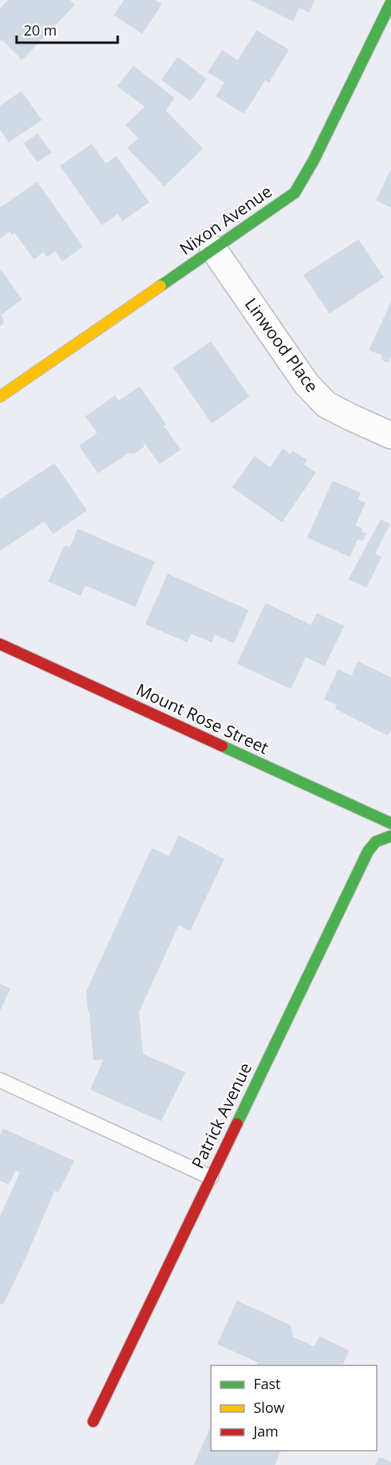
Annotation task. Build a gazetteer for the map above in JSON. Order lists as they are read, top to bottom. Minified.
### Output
{"streets":{"street":["Nixon Avenue","Linwood Place","Mount Rose Street","Patrick Avenue"]},"crossings":[["Nixon Avenue","Linwood Place"]],"legend":["Fast","Slow","Jam"],"scale_bar":"20 m"}
